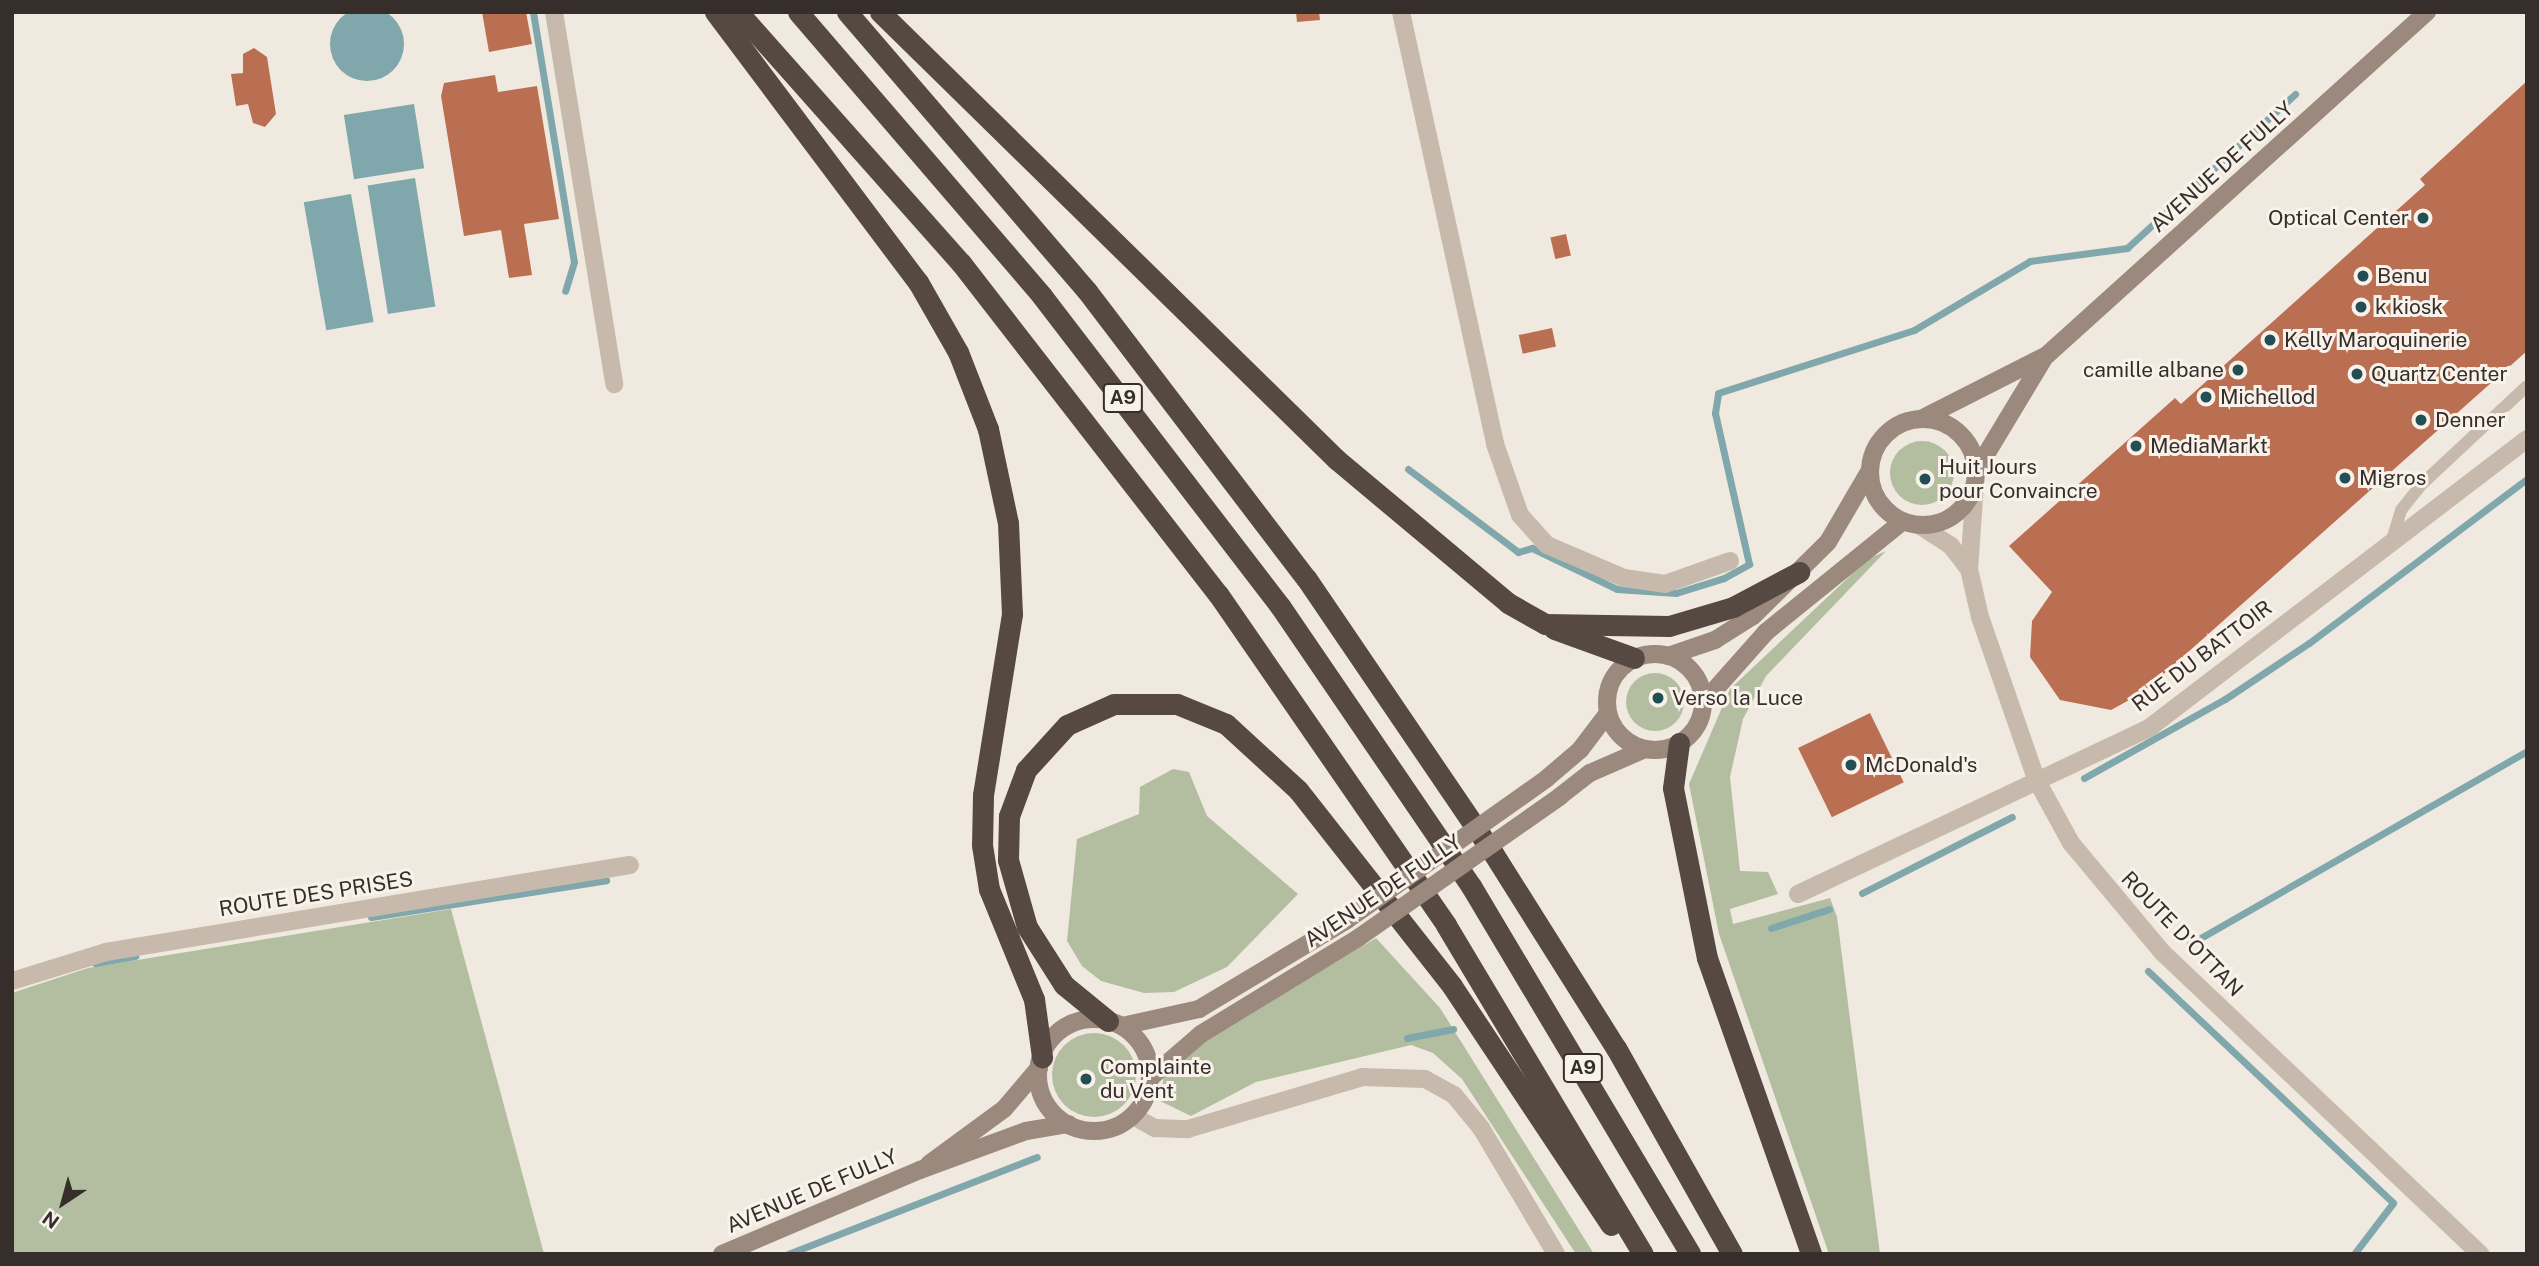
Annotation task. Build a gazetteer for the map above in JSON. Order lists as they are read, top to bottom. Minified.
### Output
{"streets":{"highway":["A9"],"main road":["AVENUE DE FULLY"],"street":["RUE DU BATTOIR","ROUTE DES PRISES","ROUTE D'OTTAN"]},"crossings":[["AVENUE DE FULLY","ROUTE D'OTTAN"],["RUE DU BATTOIR","ROUTE D'OTTAN"]],"places":["Optical Center","Benu","k kiosk","Kelly Maroquinerie","camille albane","Quartz Center","Michellod","Denner","MediaMarkt","Migros","Huit Jours pour Convaincre","Verso la Luce","McDonald's","Complainte du Vent"],"north":"bottom left"}
